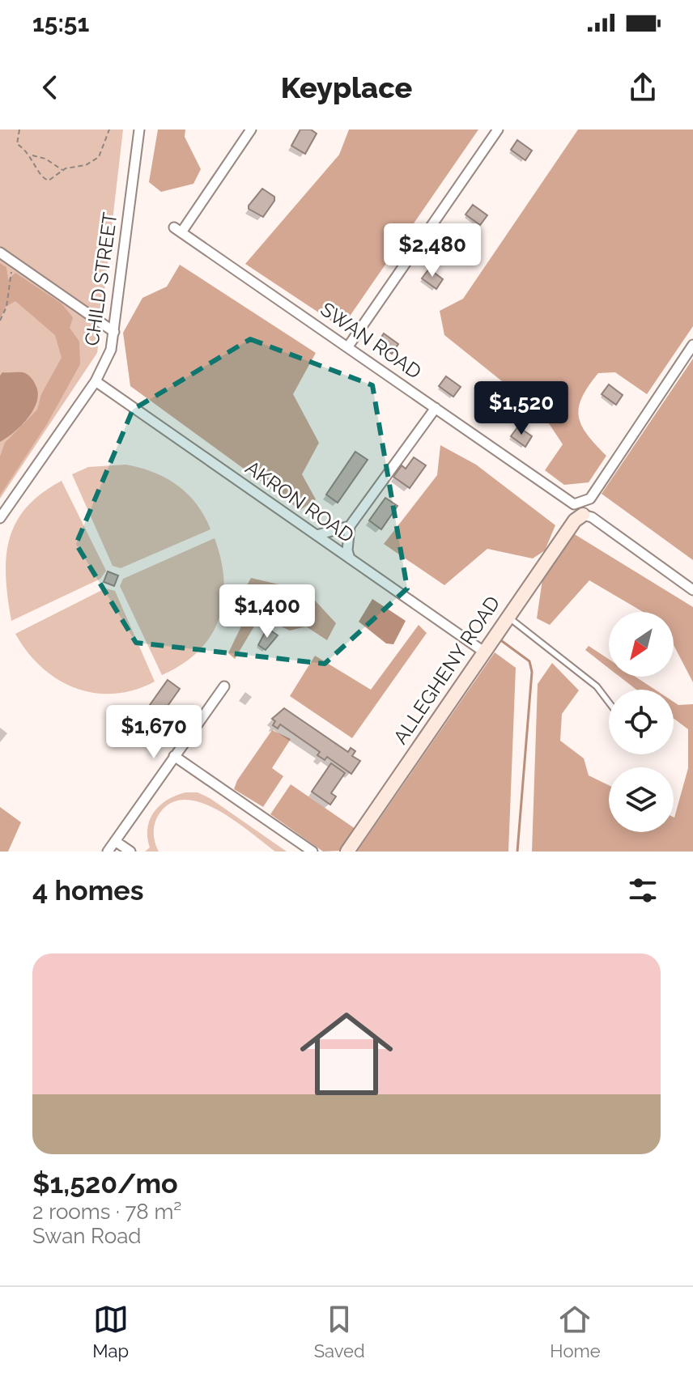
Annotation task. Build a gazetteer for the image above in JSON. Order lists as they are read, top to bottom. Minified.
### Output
{"streets":{"street":["CHILD STREET","SWAN ROAD","AKRON ROAD","ALLEGHENY ROAD"]},"crossings":[["CHILD STREET","AKRON ROAD"],["SWAN ROAD","ALLEGHENY ROAD"],["AKRON ROAD","ALLEGHENY ROAD"]],"north":"bottom left","page":{"status":"15:51","header":"Keyplace","price":["$2,480","$1,520","$1,400","$1,670"],"heading":"4 homes","list":[{"name":"$1,520/mo","note":"2 rooms · 78 m² · Swan Road"}],"tabs":["Map","Saved","Home"]}}
